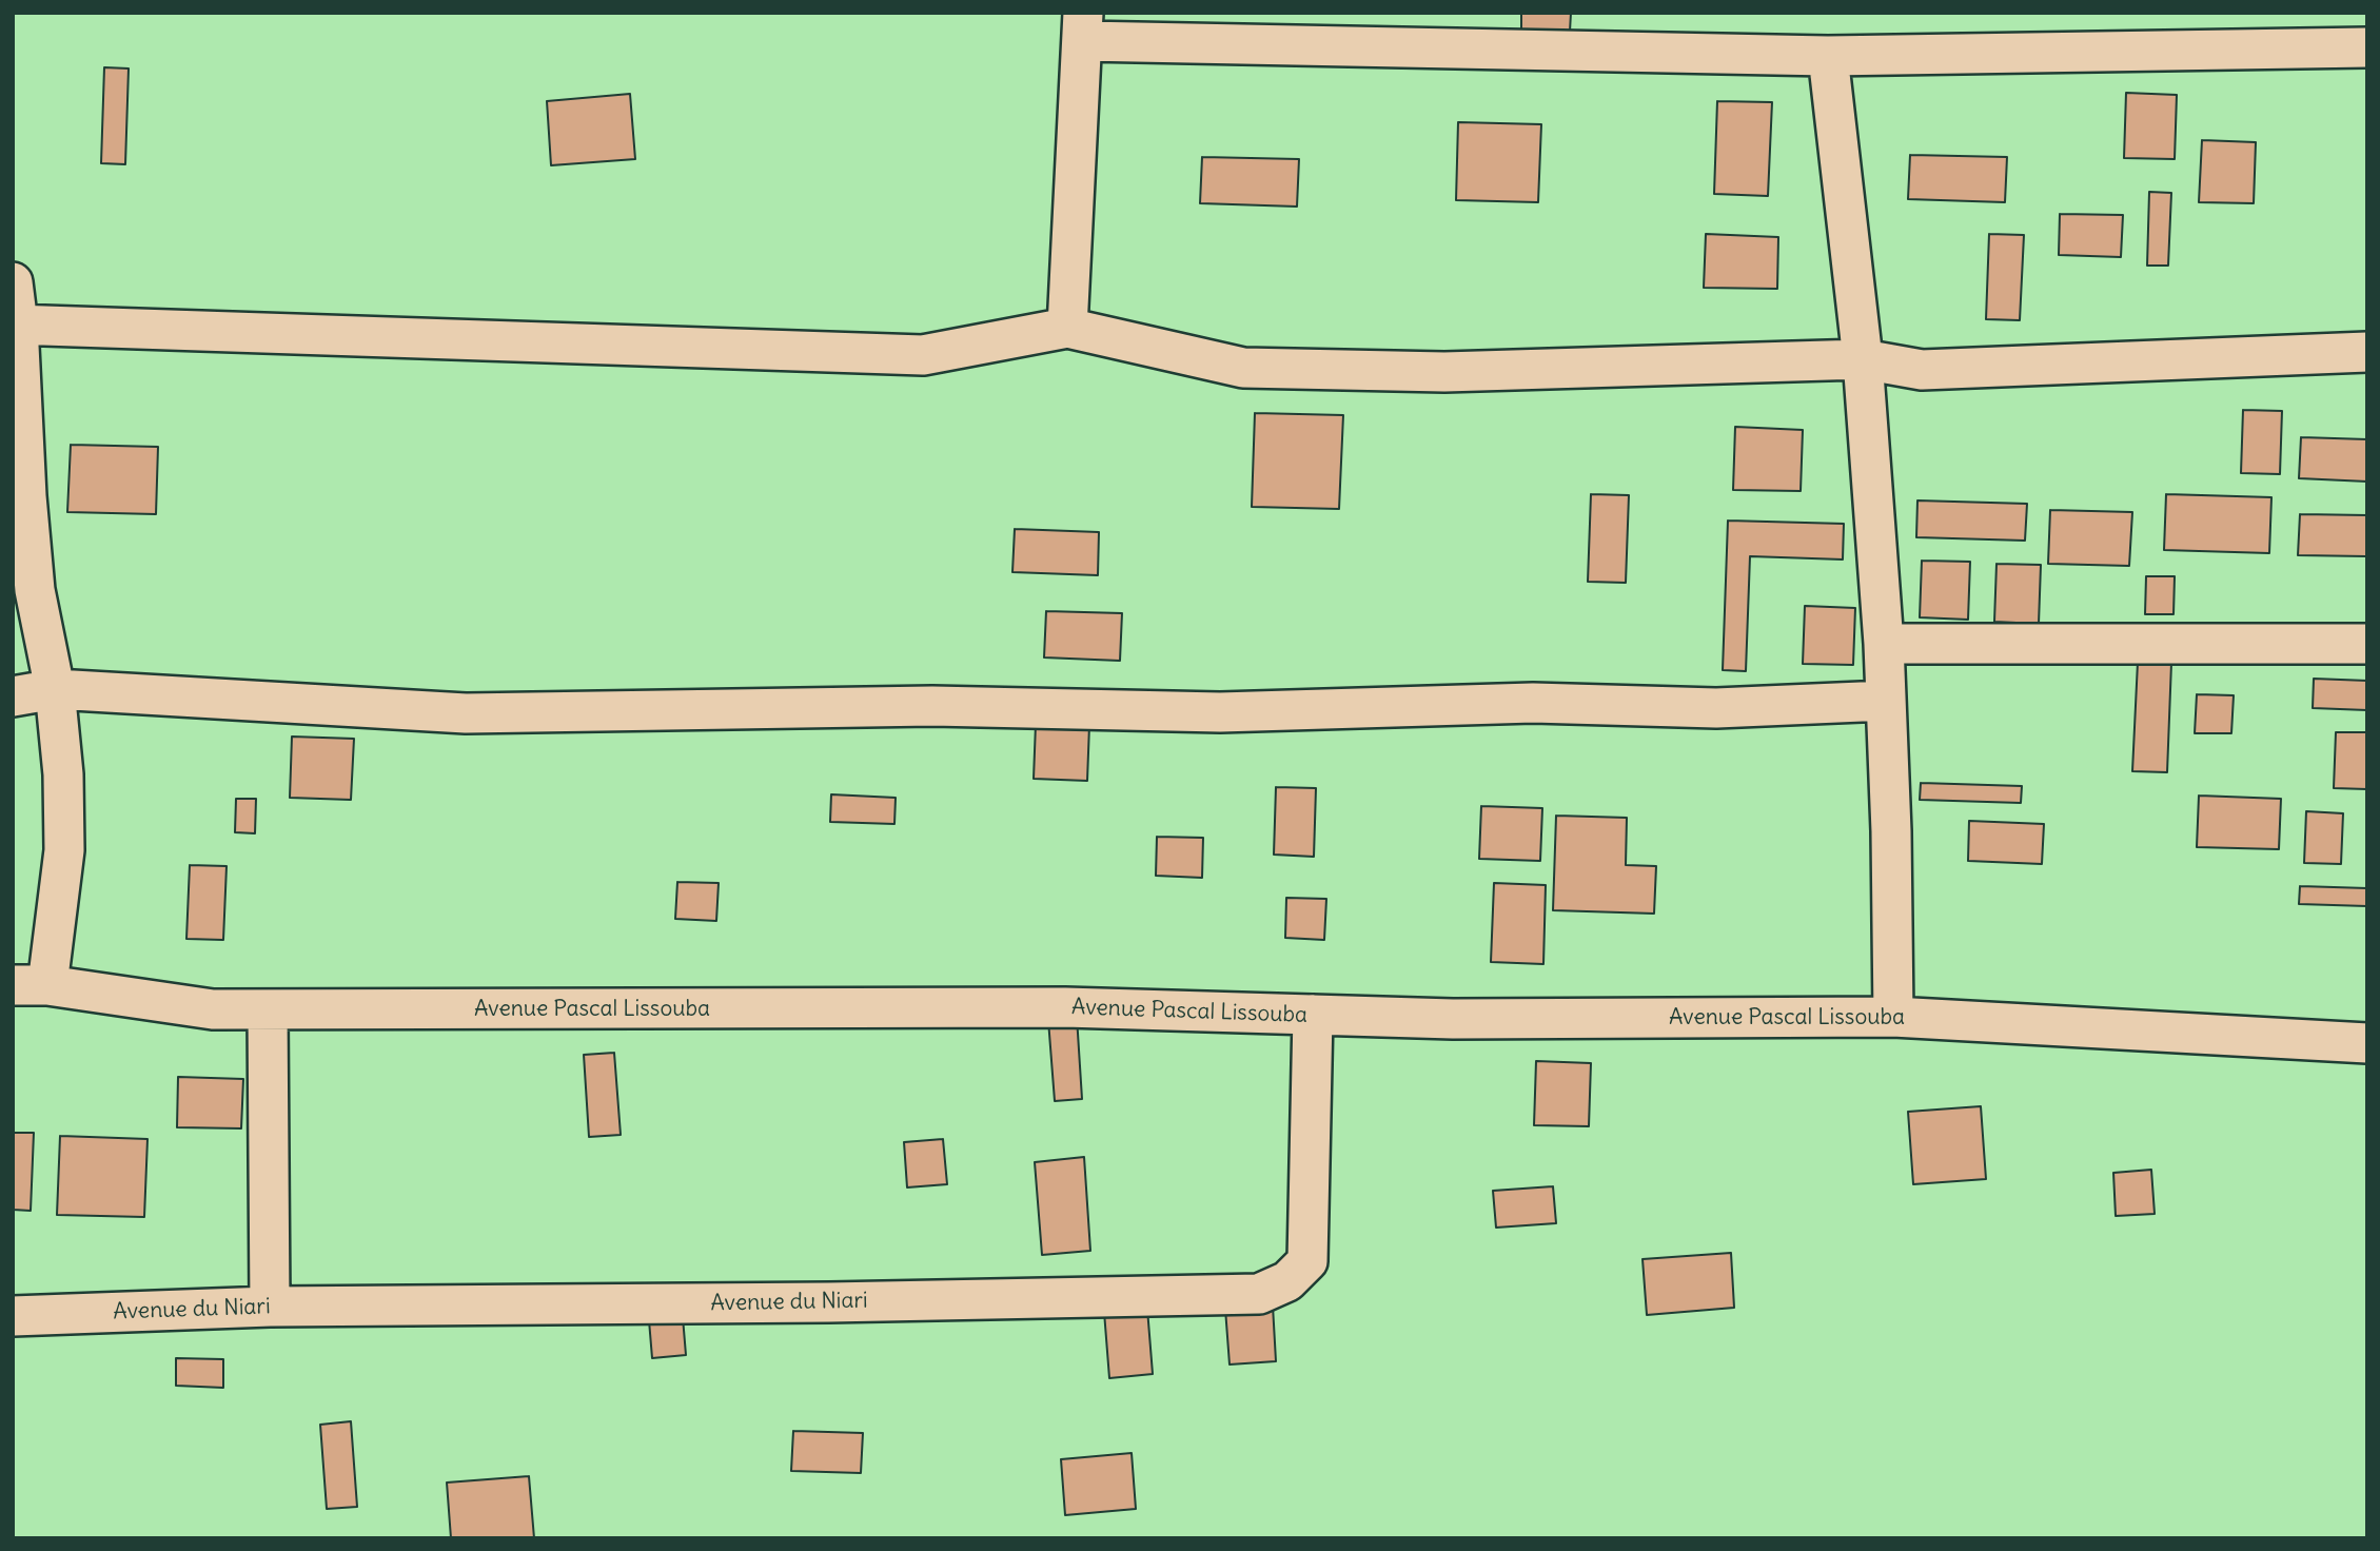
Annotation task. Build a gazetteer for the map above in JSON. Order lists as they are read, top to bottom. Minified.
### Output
{"streets":{"street":["Avenue Pascal Lissouba","Avenue du Niari"]},"crossings":[["Avenue Pascal Lissouba","Avenue du Niari"]]}
